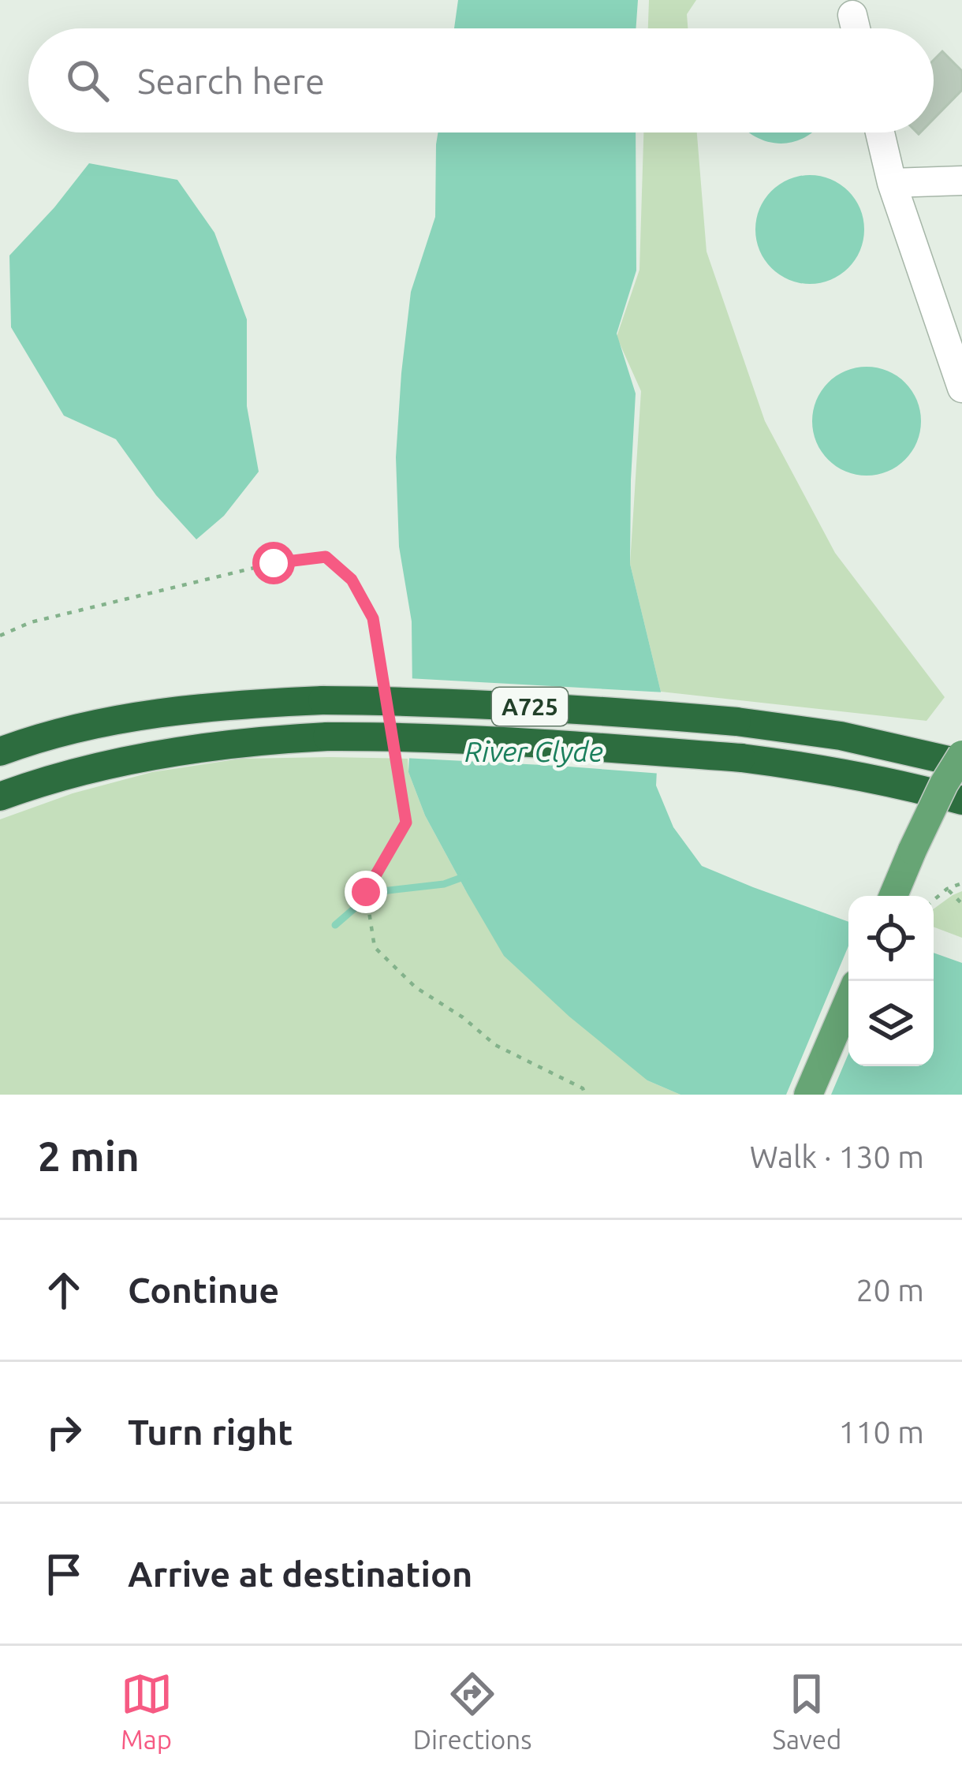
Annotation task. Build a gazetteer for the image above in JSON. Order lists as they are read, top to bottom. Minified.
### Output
{"streets":{"highway":["A725"]},"water":["River Clyde"],"page":{"search":"Search here","heading":["2 min","Walk · 130 m"],"list":[["Continue","20 m"],["Turn right","110 m"],"Arrive at destination"],"nav":["Map","Directions","Saved"]}}
